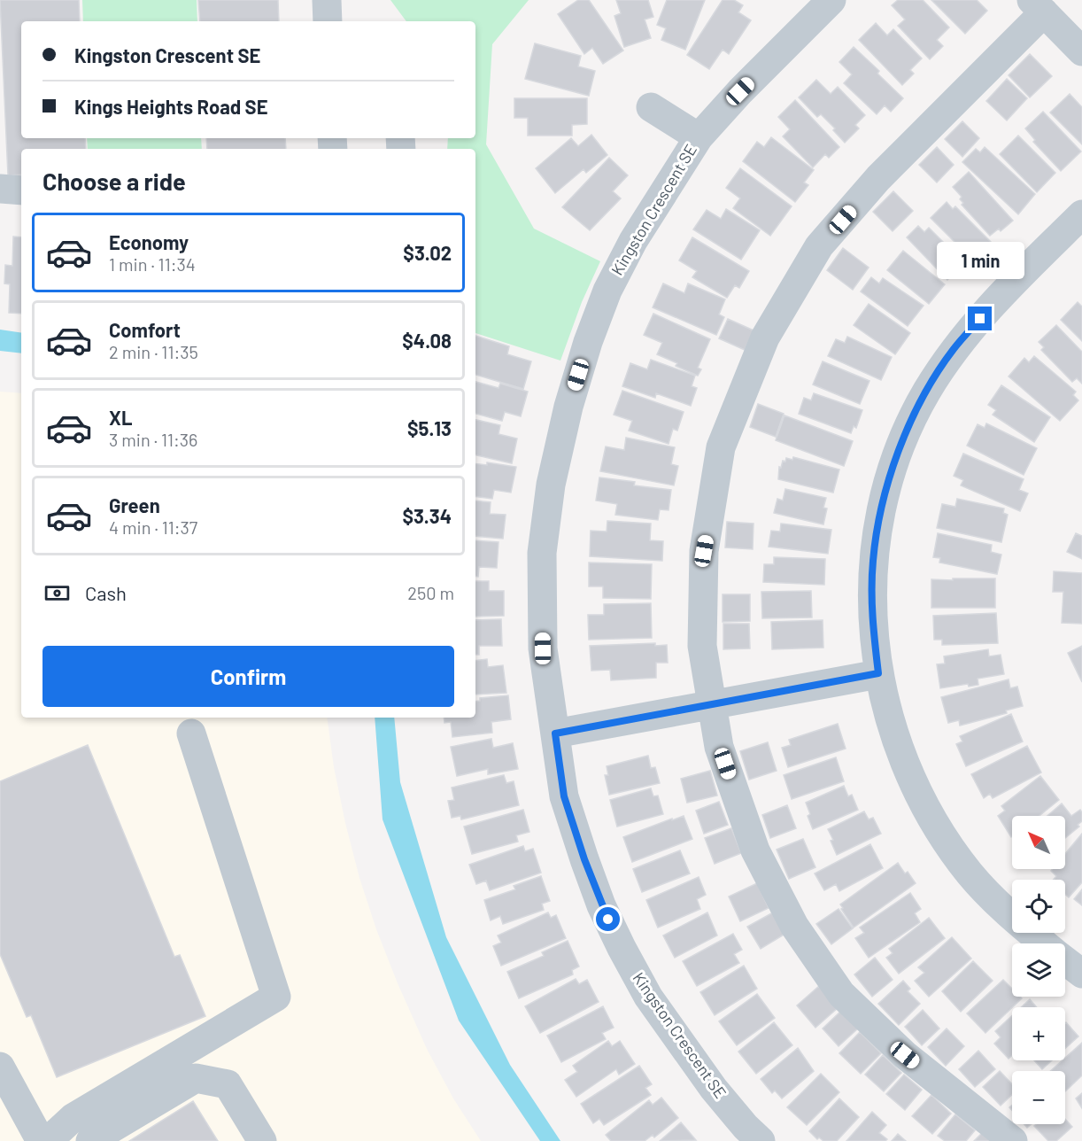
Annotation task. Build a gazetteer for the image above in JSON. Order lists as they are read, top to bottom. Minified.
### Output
{"streets":{"street":["Kingston Crescent SE"]},"north":"top left","page":{"banner":["Kingston Crescent SE","Kings Heights Road SE"],"heading":"Choose a ride","list":[{"name":"Economy","note":"1 min · 11:34","value":"$3.02"},{"name":"Comfort","note":"2 min · 11:35","value":"$4.08"},{"name":"XL","note":"3 min · 11:36","value":"$5.13"},{"name":"Green","note":"4 min · 11:37","value":"$3.34"}],"bubble":"1 min","pay":["Cash","250 m"],"buttons":"Confirm","map_buttons":["+","−"]}}
